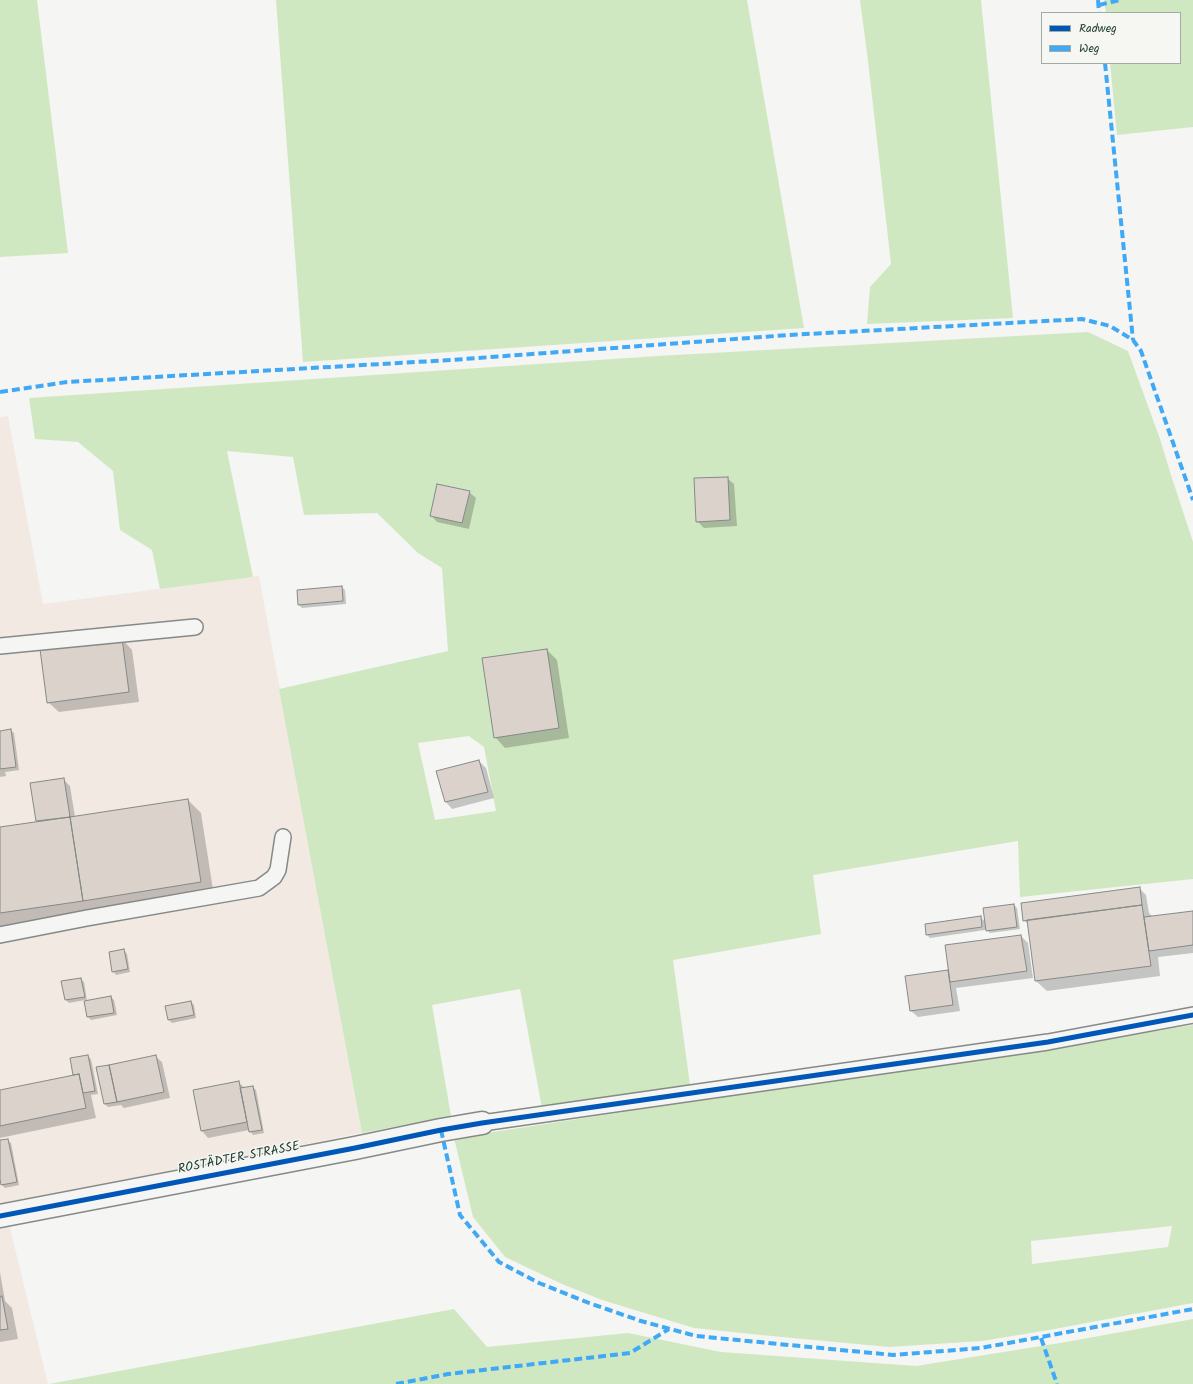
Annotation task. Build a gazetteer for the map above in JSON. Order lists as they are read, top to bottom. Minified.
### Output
{"streets":{"street":["ROSTÄDTER STRASSE"]},"legend":["Radweg","Weg"]}
